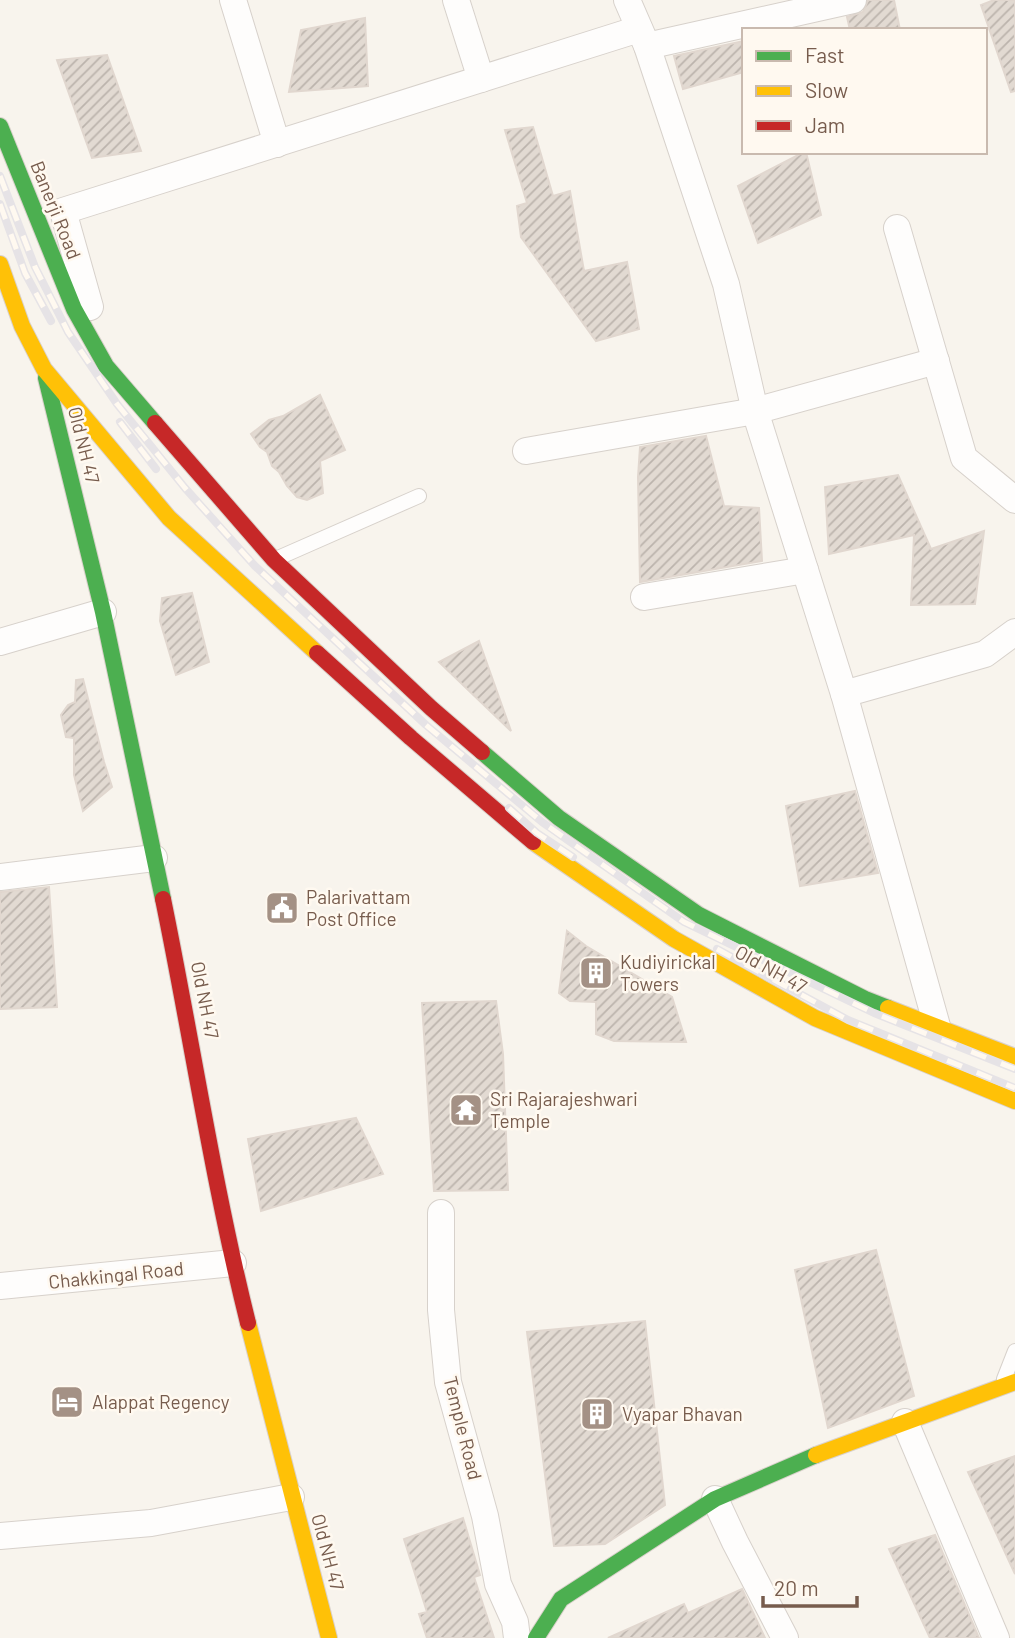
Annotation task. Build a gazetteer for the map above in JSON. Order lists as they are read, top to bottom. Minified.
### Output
{"streets":{"main road":["Banerji Road","Old NH 47"],"street":["Chakkingal Road","Temple Road"]},"crossings":[["Banerji Road","Old NH 47"],["Old NH 47","Chakkingal Road"]],"places":{"public building":["Palarivattam Post Office"],"building":["Kudiyirickal Towers","Vyapar Bhavan"],"temple":["Sri Rajarajeshwari Temple"],"hotel":["Alappat Regency"]},"legend":["Fast","Slow","Jam"],"scale_bar":"20 m"}
